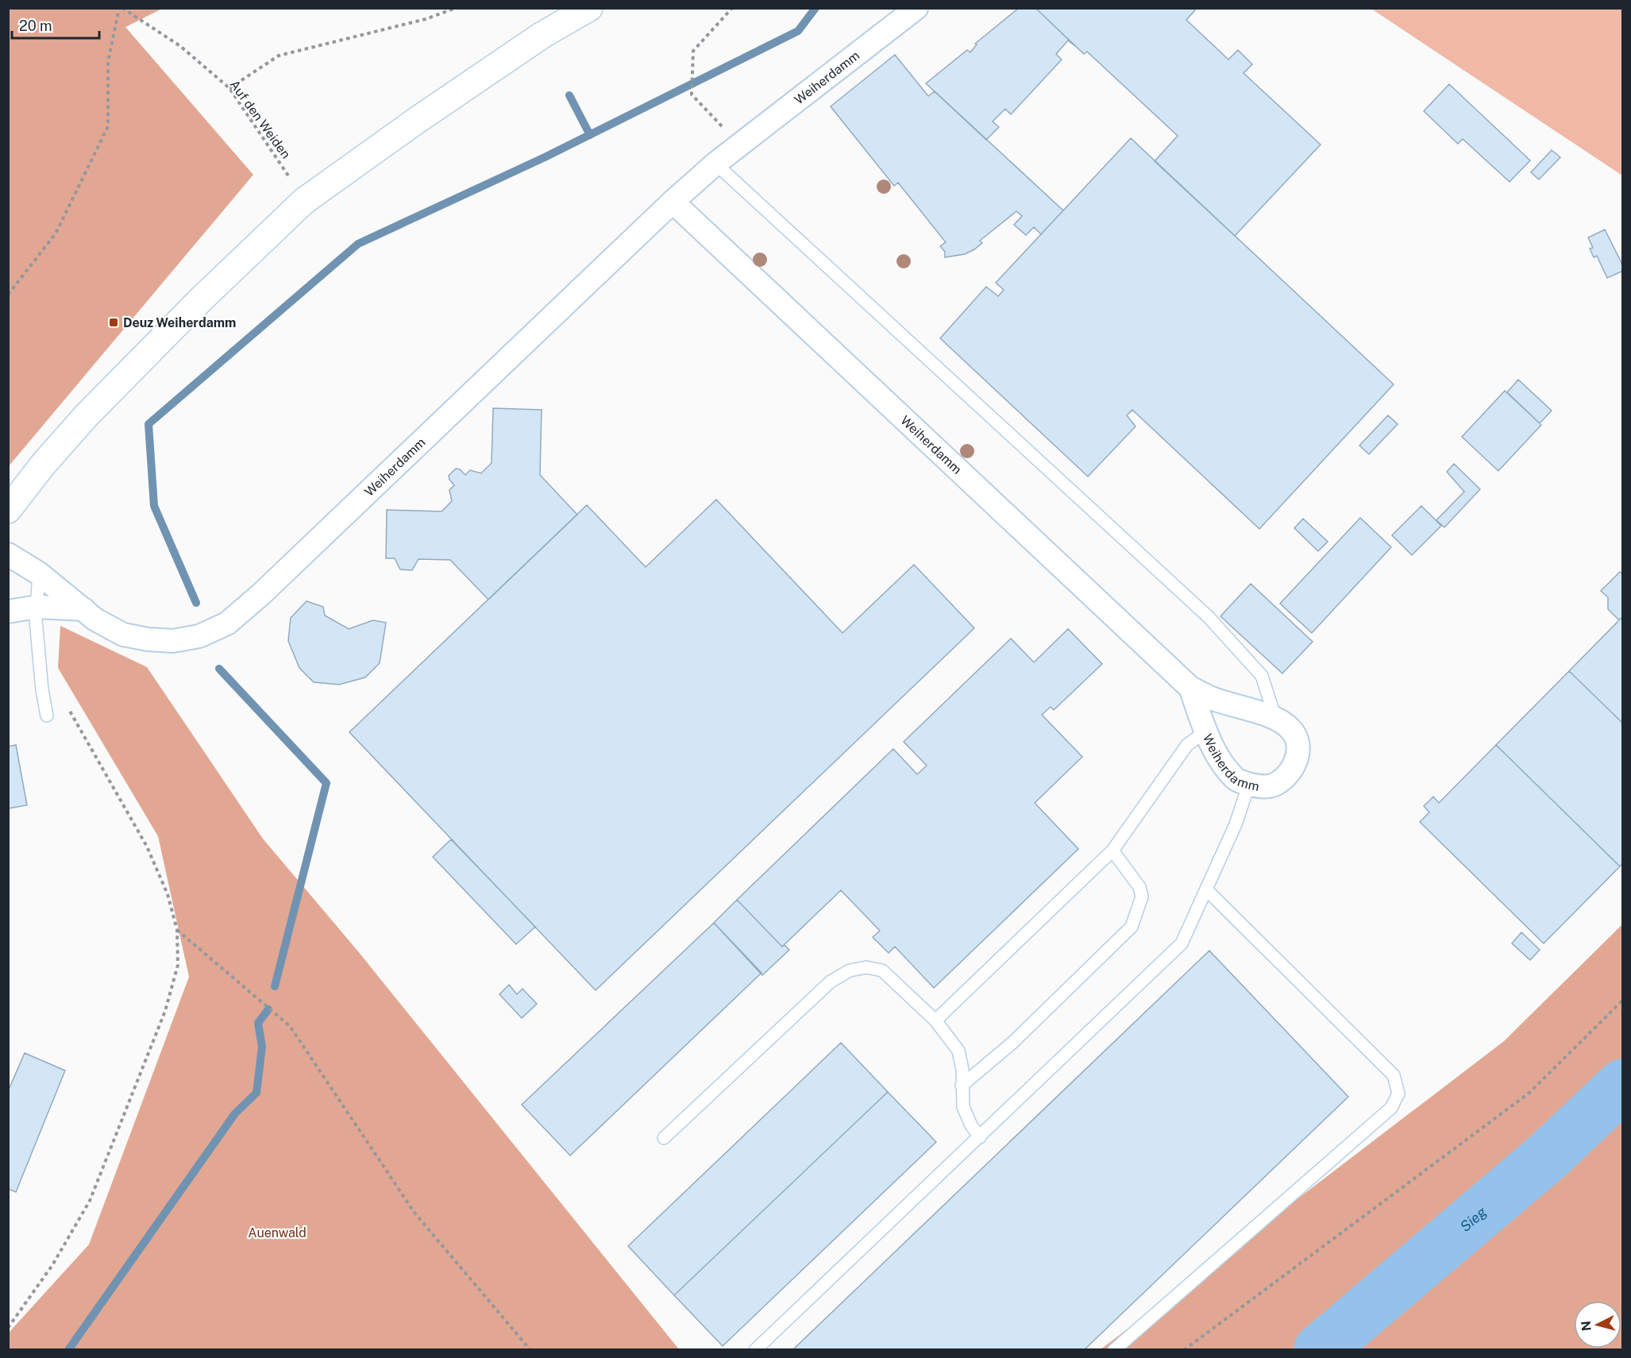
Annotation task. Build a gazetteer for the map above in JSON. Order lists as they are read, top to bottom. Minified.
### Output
{"streets":{"street":["Weiherdamm"],"path":["Auf den Weiden"]},"water":["Sieg"],"parks":["Auenwald"],"places":{"transit":["Deuz Weiherdamm"]},"scale_bar":"20 m","north":"left"}
